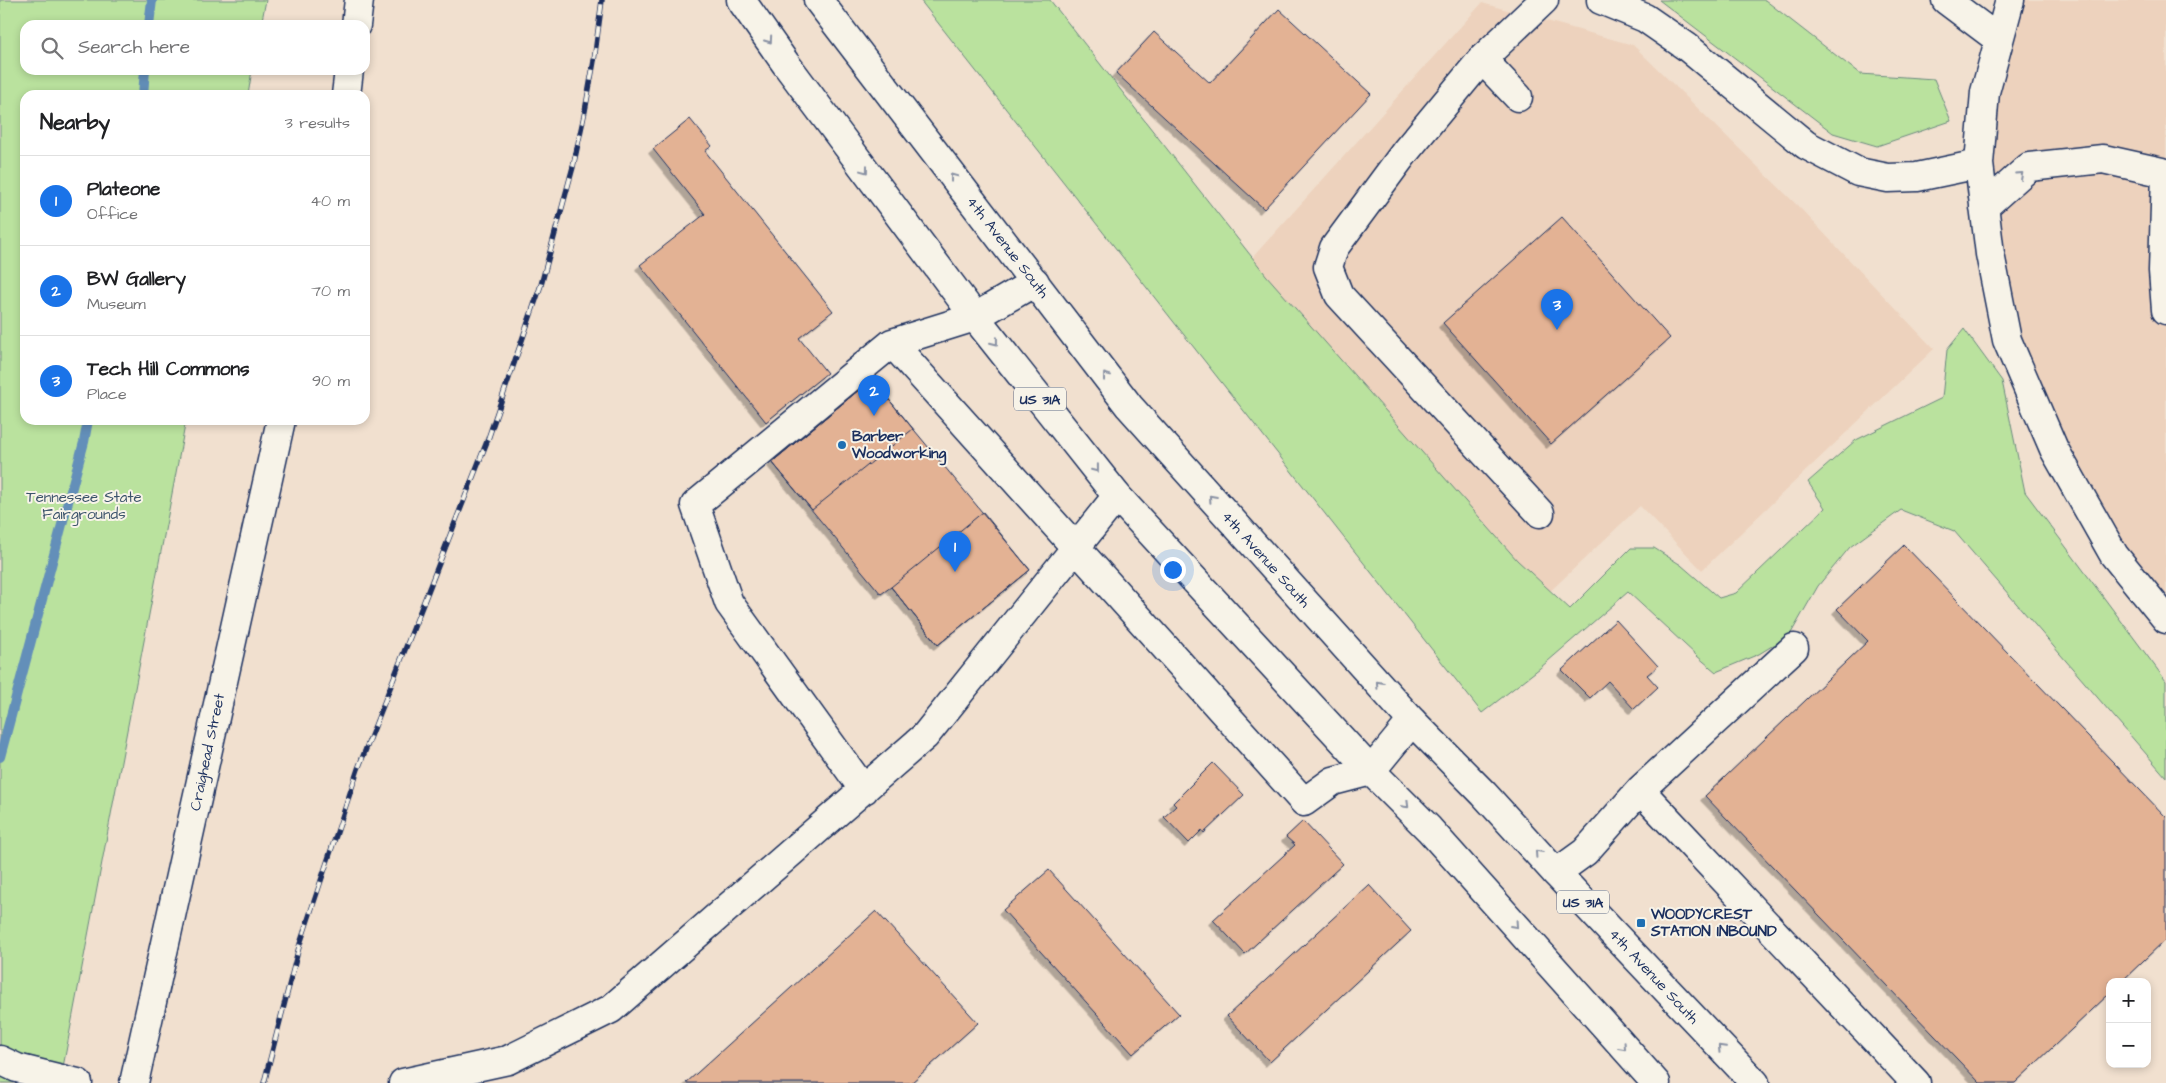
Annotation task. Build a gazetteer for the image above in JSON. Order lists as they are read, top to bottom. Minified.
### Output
{"streets":{"main road":["4th Avenue South","US 31A","Craighead Street"]},"parks":["Tennessee State Fairgrounds"],"places":{"other":["Barber Woodworking"],"transit":["WOODYCREST STATION INBOUND"]},"page":{"search":"Search here","heading":["Nearby","3 results"],"list":[{"mark":"1","name":"Plateone","note":"Office","value":"40 m"},{"mark":"2","name":"BW Gallery","note":"Museum","value":"70 m"},{"mark":"3","name":"Tech Hill Commons","note":"Place","value":"90 m"}],"pins":["3","2","1"],"map_buttons":["+","−"]}}
